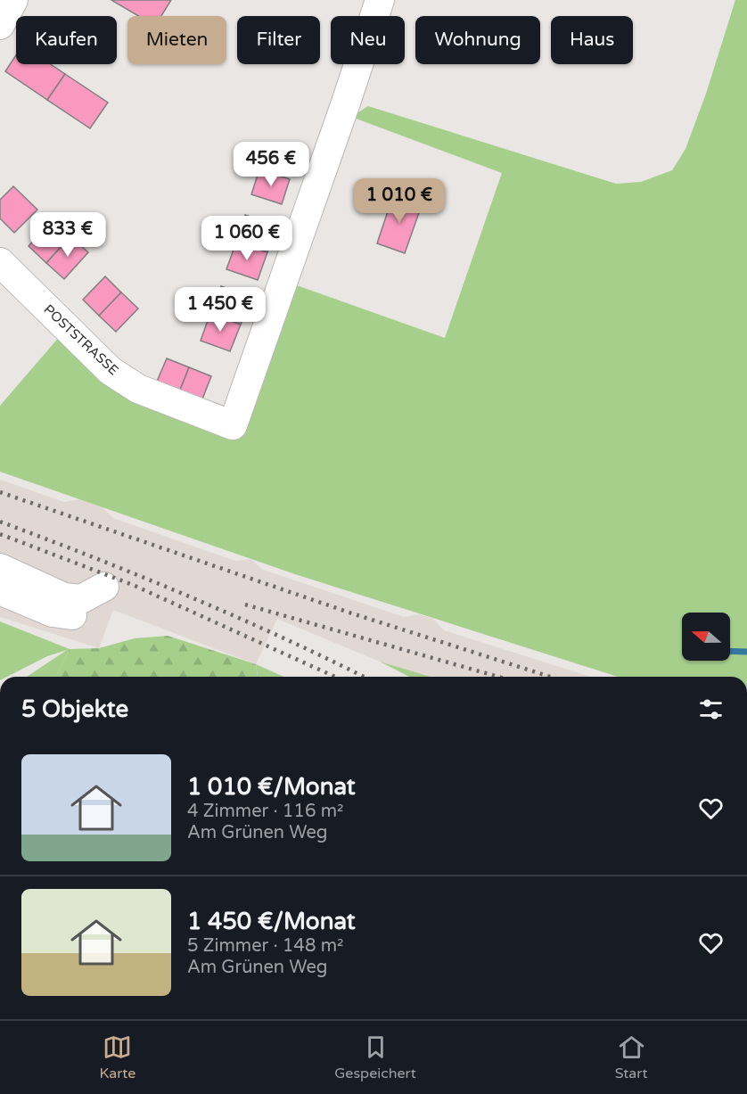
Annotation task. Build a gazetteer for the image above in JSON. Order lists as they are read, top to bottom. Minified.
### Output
{"streets":{"street":["POSTSTRASSE"]},"north":"left","page":{"chip":["Kaufen","Mieten","Filter","Neu","Wohnung","Haus"],"price":["456 €","1 010 €","833 €","1 060 €","1 450 €"],"heading":"5 Objekte","list":[{"name":"1 010 €/Monat","note":"4 Zimmer · 116 m² · Am Grünen Weg"},{"name":"1 450 €/Monat","note":"5 Zimmer · 148 m² · Am Grünen Weg"}],"tabs":["Karte","Gespeichert","Start"]}}
